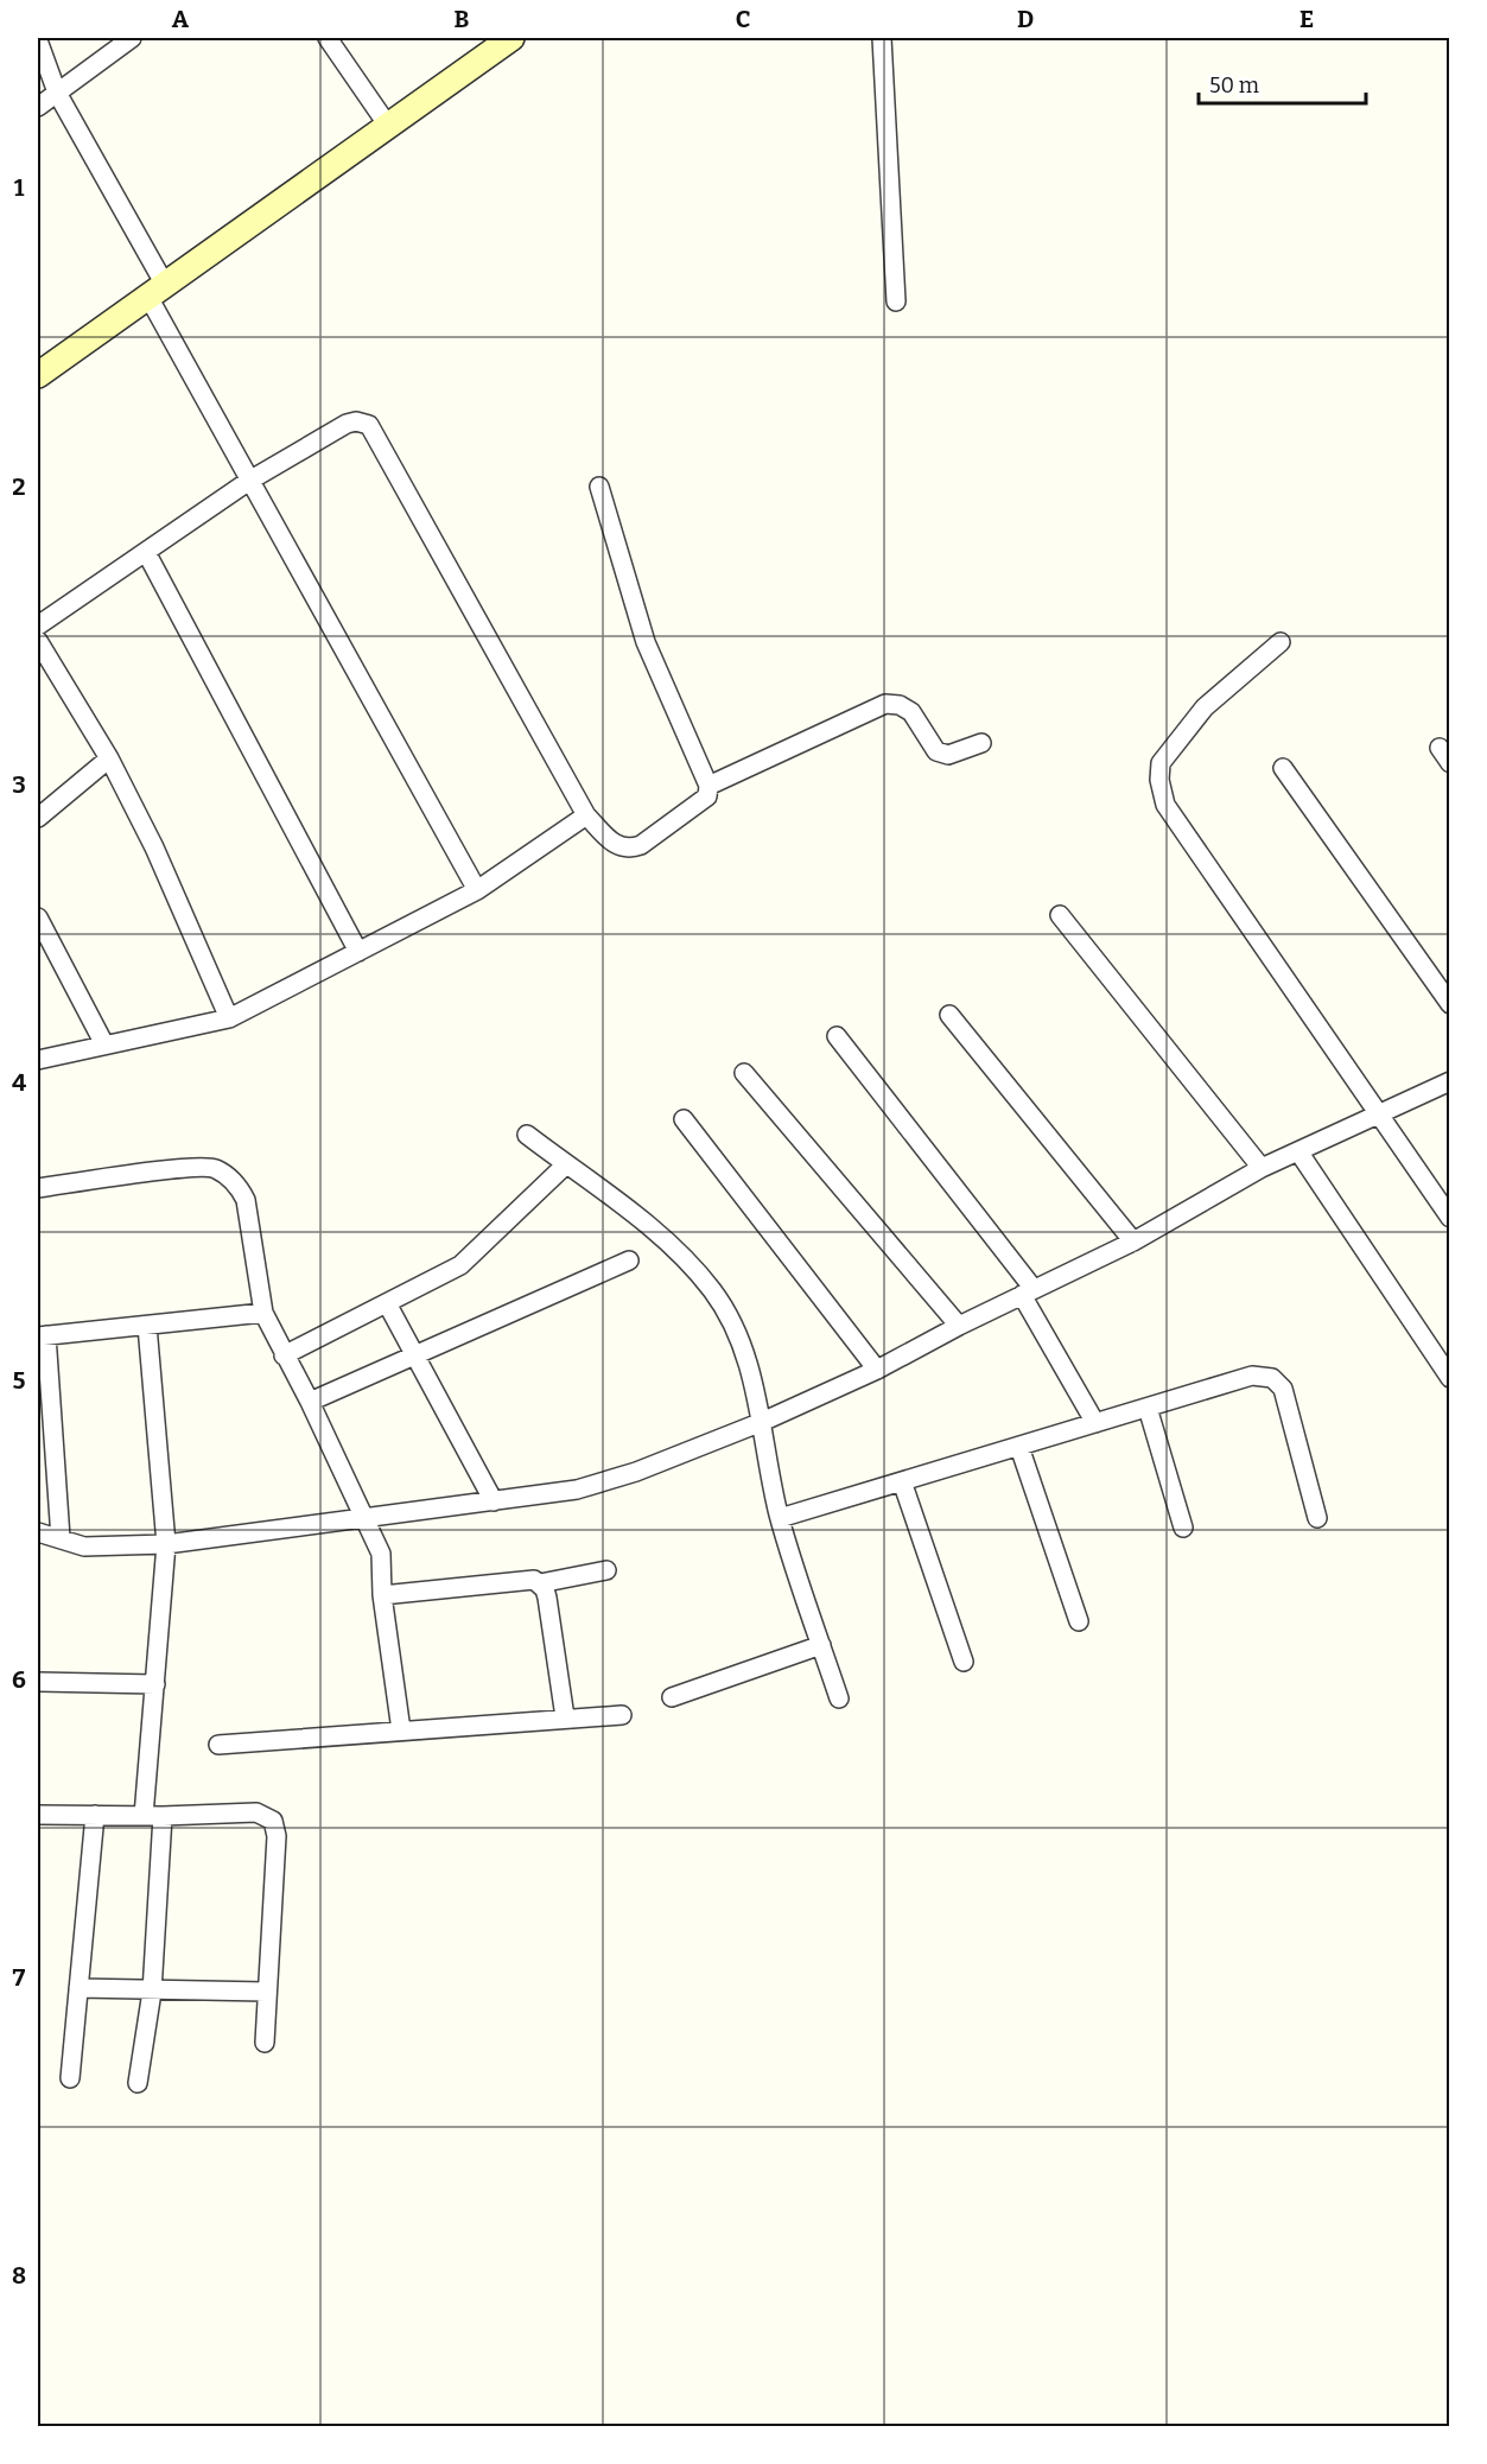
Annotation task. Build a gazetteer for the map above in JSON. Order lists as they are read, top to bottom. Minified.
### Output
{"scale_bar":"50 m","grid":{"columns":["A","B","C","D","E"],"rows":["1","2","3","4","5","6","7","8"]}}
